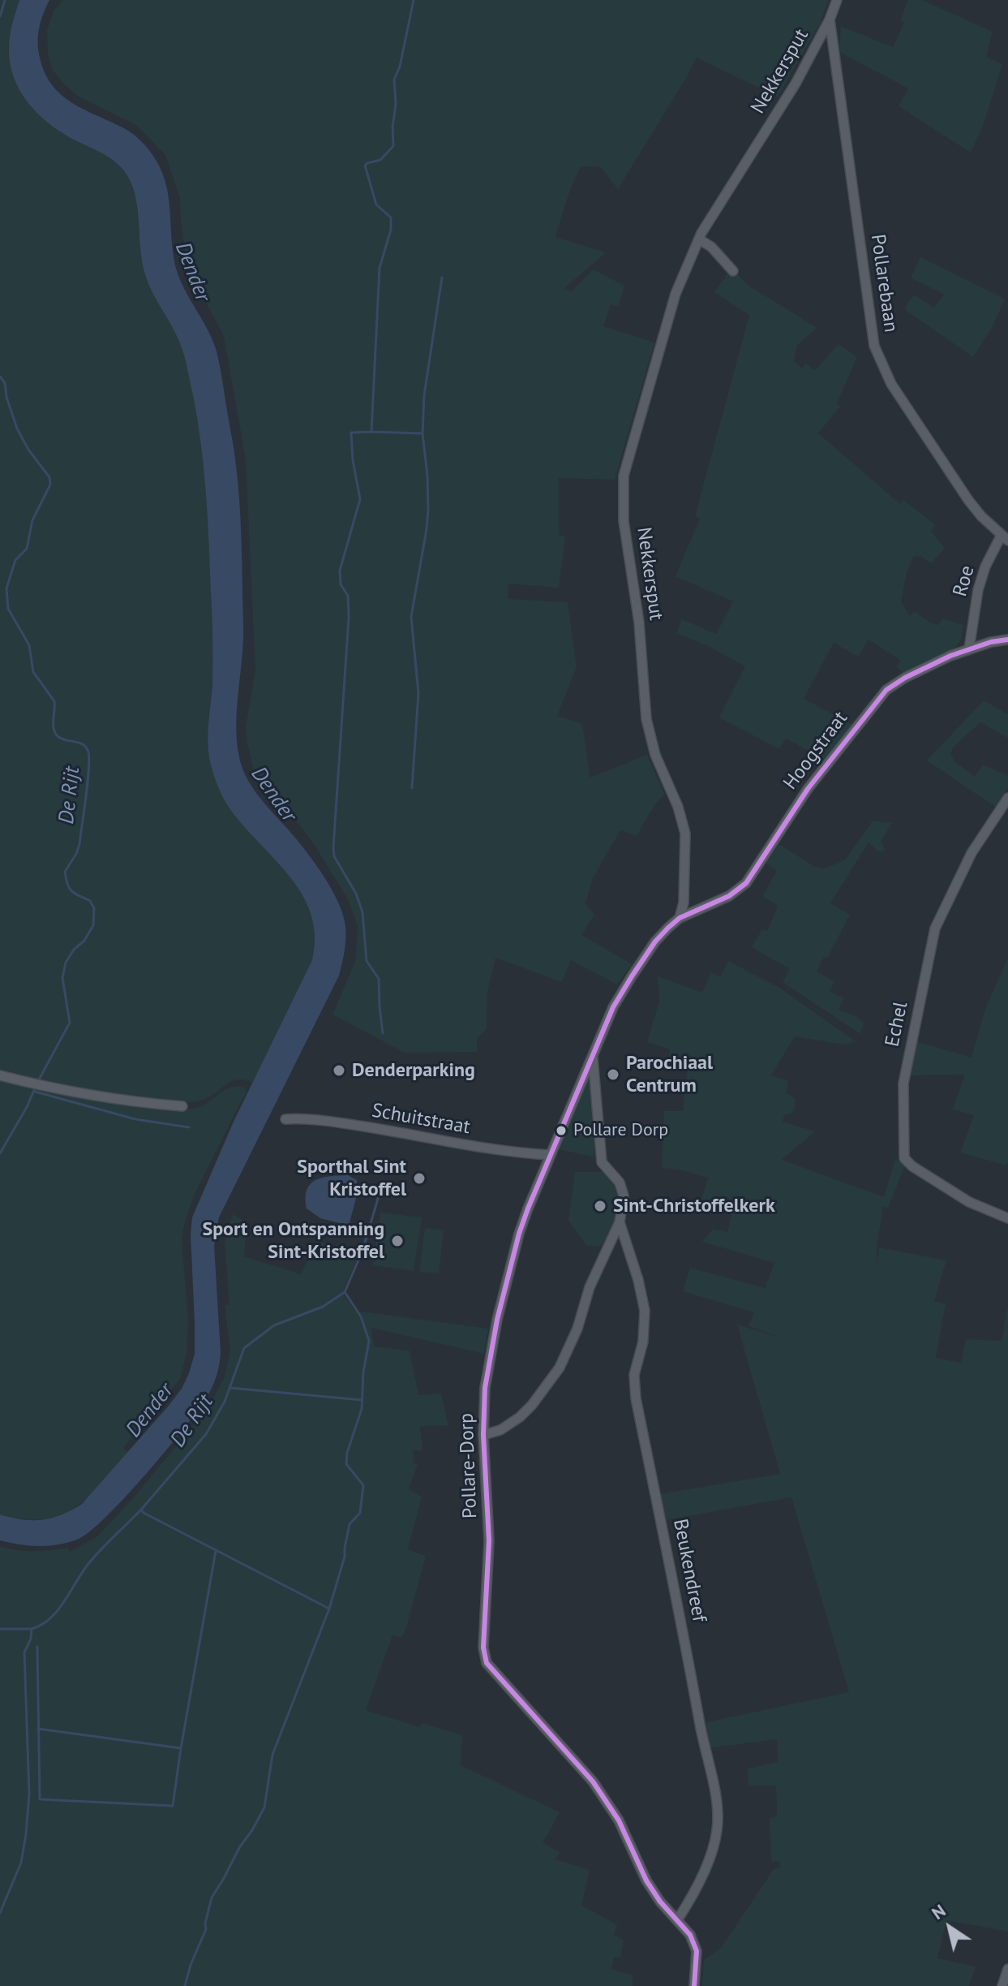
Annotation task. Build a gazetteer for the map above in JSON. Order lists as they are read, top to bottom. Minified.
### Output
{"streets":{"street":["Nekkersput","Pollarebaan","Roe","Hoogstraat","Echel","Schuitstraat","Pollare-Dorp","Beukendreef"]},"crossings":[["Nekkersput","Pollarebaan"],["Nekkersput","Hoogstraat"],["Nekkersput","Pollare-Dorp"],["Pollarebaan","Roe"],["Roe","Hoogstraat"],["Hoogstraat","Pollare-Dorp"],["Schuitstraat","Pollare-Dorp"],["Pollare-Dorp","Beukendreef"]],"water":["Dender","De Rijt"],"places":["Denderparking","Parochiaal Centrum","Pollare Dorp","Sporthal Sint Kristoffel","Sint-Christoffelkerk","Sport en Ontspanning Sint-Kristoffel"],"north":"top left"}
